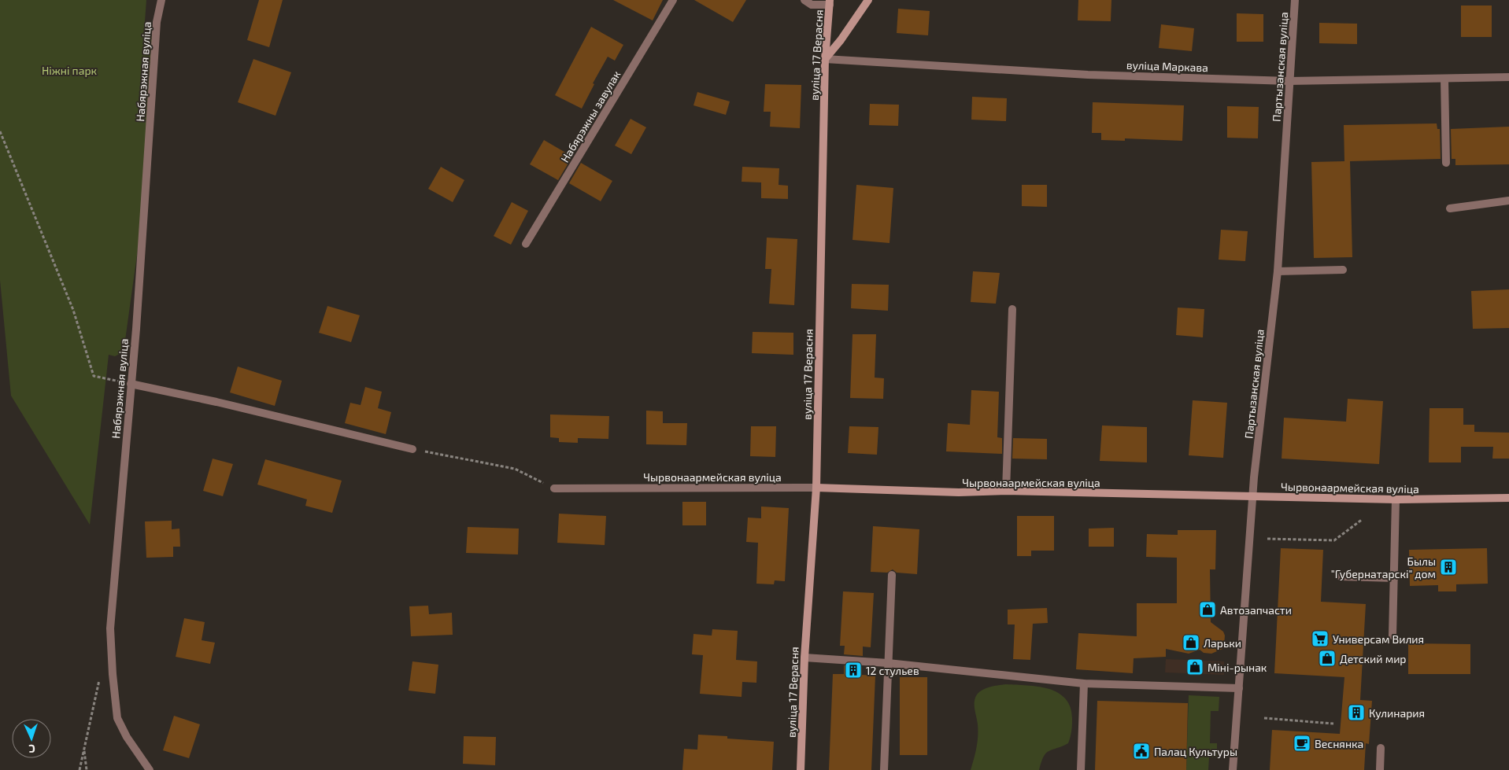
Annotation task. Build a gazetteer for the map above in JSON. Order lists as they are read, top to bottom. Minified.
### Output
{"streets":{"main road":["вуліца 17 Верасня","Чырвонаармейская вуліца"],"street":["вуліца Маркава","Партызанская вуліца","Набярэжная вуліца","Набярэжны завулак"]},"crossings":[["вуліца 17 Верасня","вуліца Маркава"],["вуліца 17 Верасня","Чырвонаармейская вуліца"],["вуліца Маркава","Партызанская вуліца"],["Партызанская вуліца","Чырвонаармейская вуліца"]],"parks":["Ніжні парк"],"places":{"building":["Былы \"Губернатарскі\" дом","12 стульев","Кулинария"],"shop":["Автозапчасти","Ларьки","Детский мир","Міні-рынак"],"supermarket":["Универсам Вилия"],"cafe":["Веснянка"],"public building":["Палац Культуры"]},"north":"bottom"}
